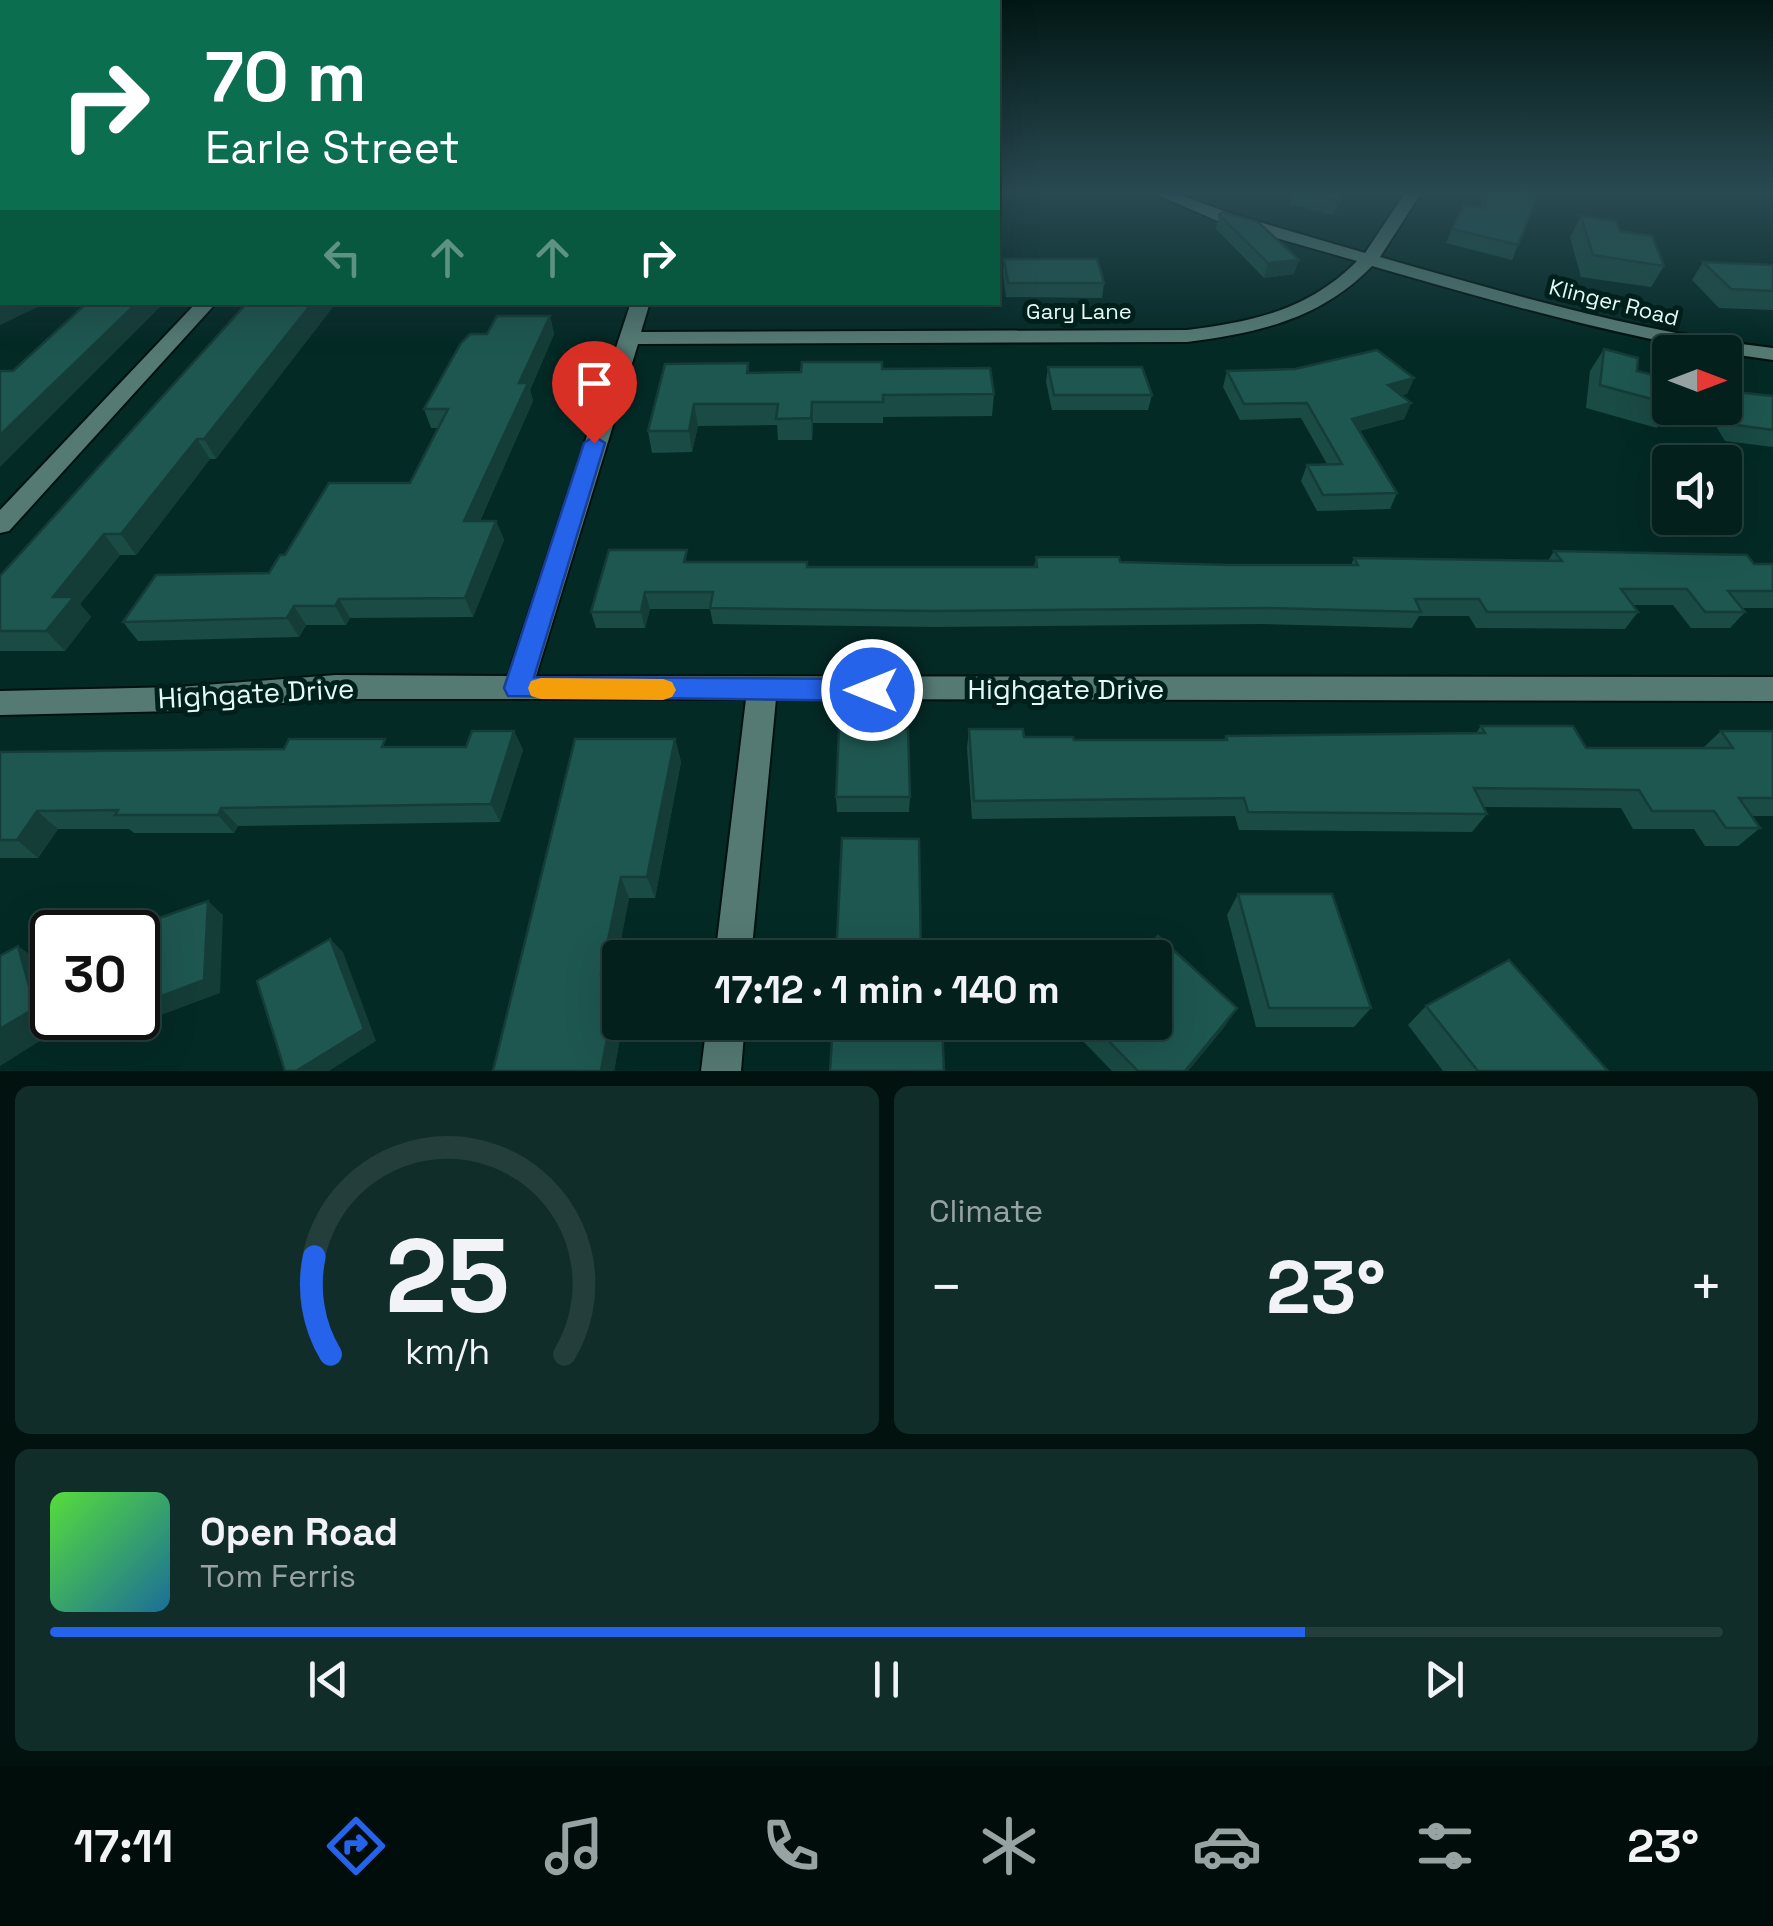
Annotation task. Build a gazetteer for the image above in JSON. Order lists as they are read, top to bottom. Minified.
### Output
{"streets":{"street":["Klinger Road","Gary Lane","Highgate Drive"]},"crossings":[["Klinger Road","Gary Lane"]],"north":"right","page":{"turn":["70 m","Earle Street"],"limit":"30","trip":"17:12 · 1 min · 140 m","tile":"Climate","heat":["−","23°","+"],"song":["Open Road","Tom Ferris"],"tabs":["17:11","23°"],"gauge":["25","km/h"]}}
